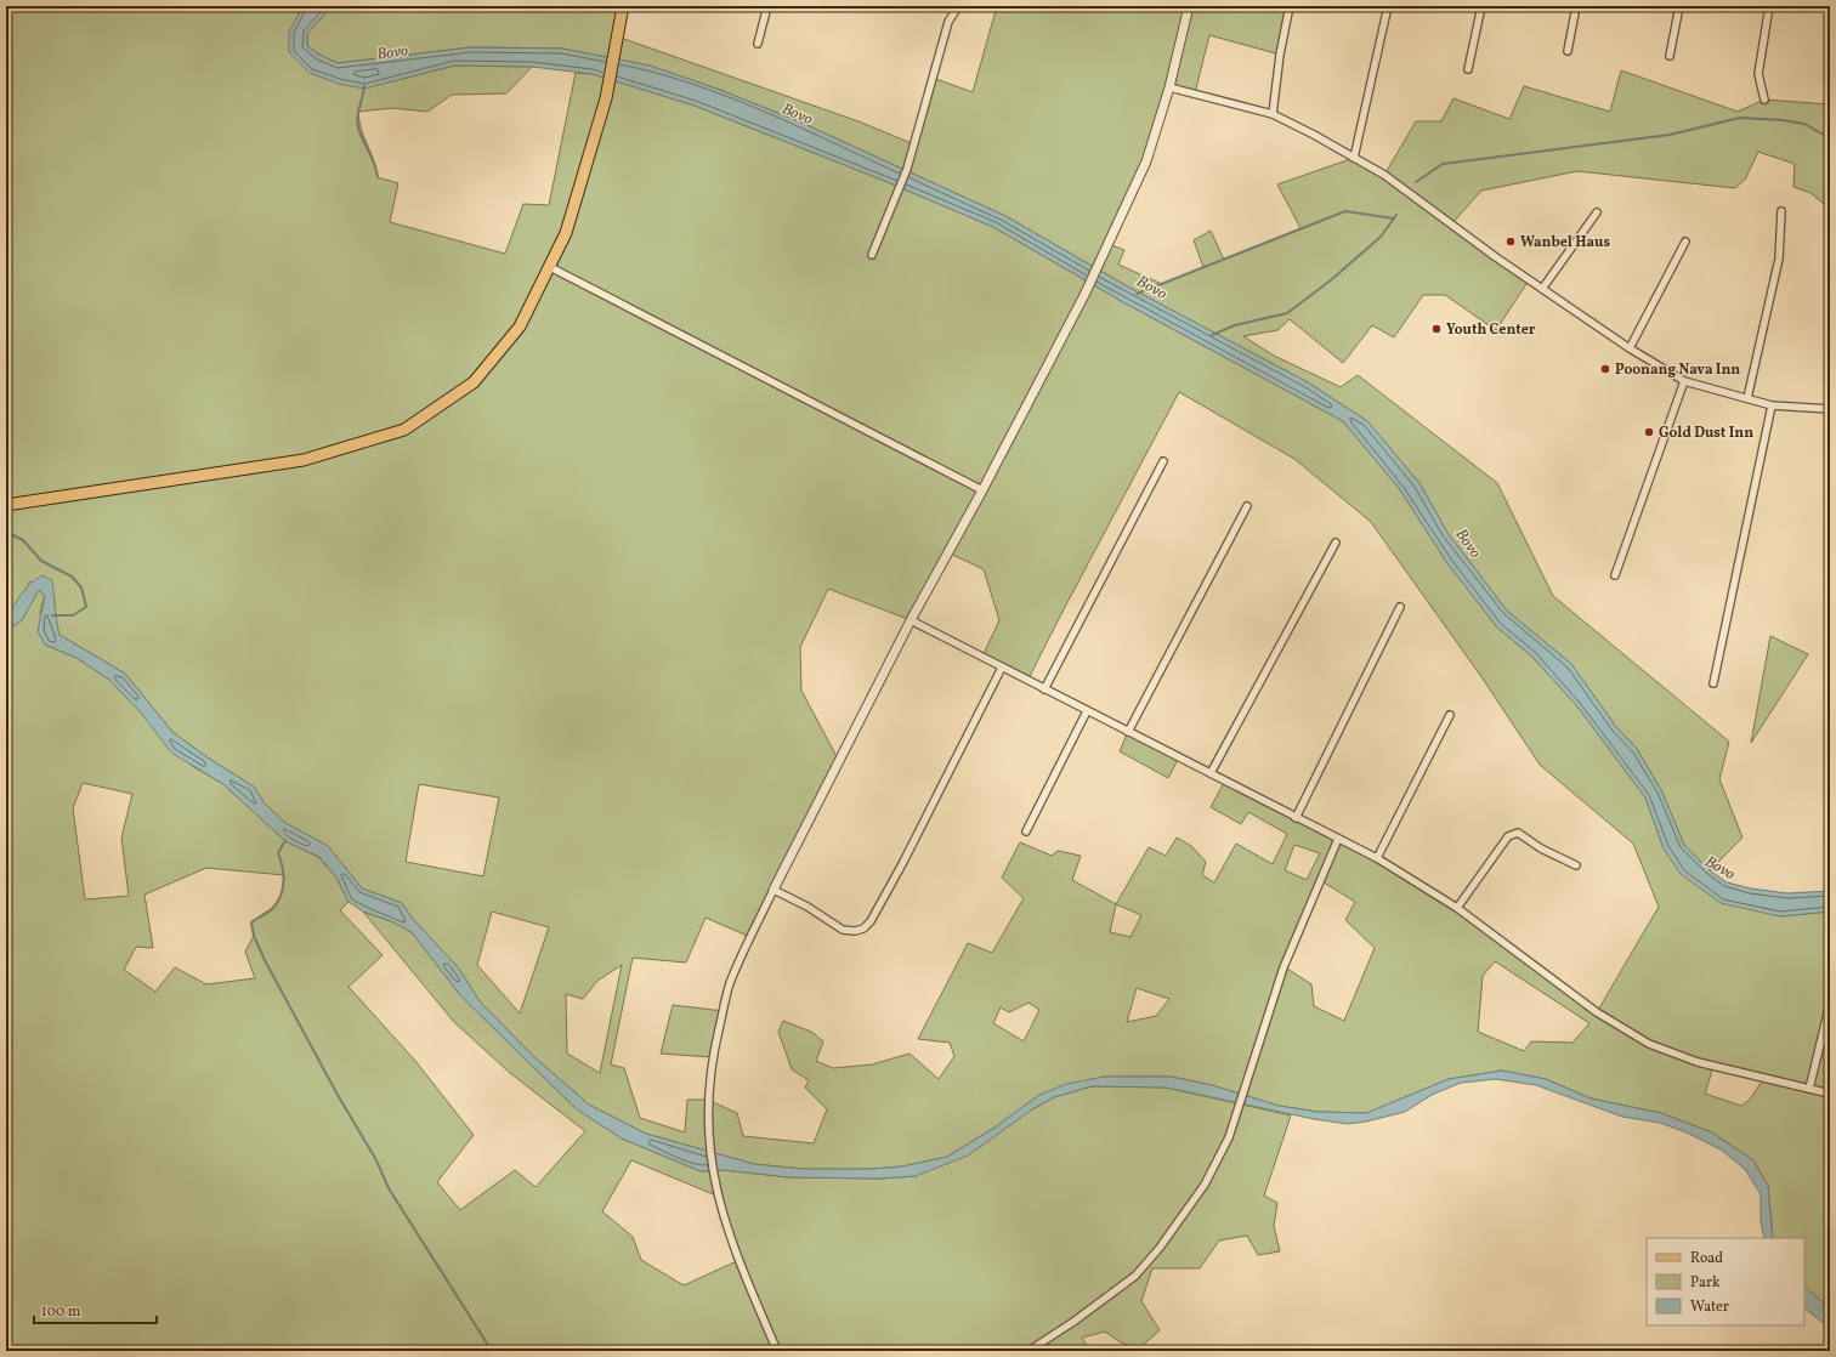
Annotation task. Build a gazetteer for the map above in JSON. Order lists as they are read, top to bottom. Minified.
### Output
{"water":["Bovo"],"places":["Wanbel Haus","Youth Center","Poonang Nava Inn","Gold Dust Inn"],"legend":["Road","Park","Water"],"scale_bar":"100 m"}
